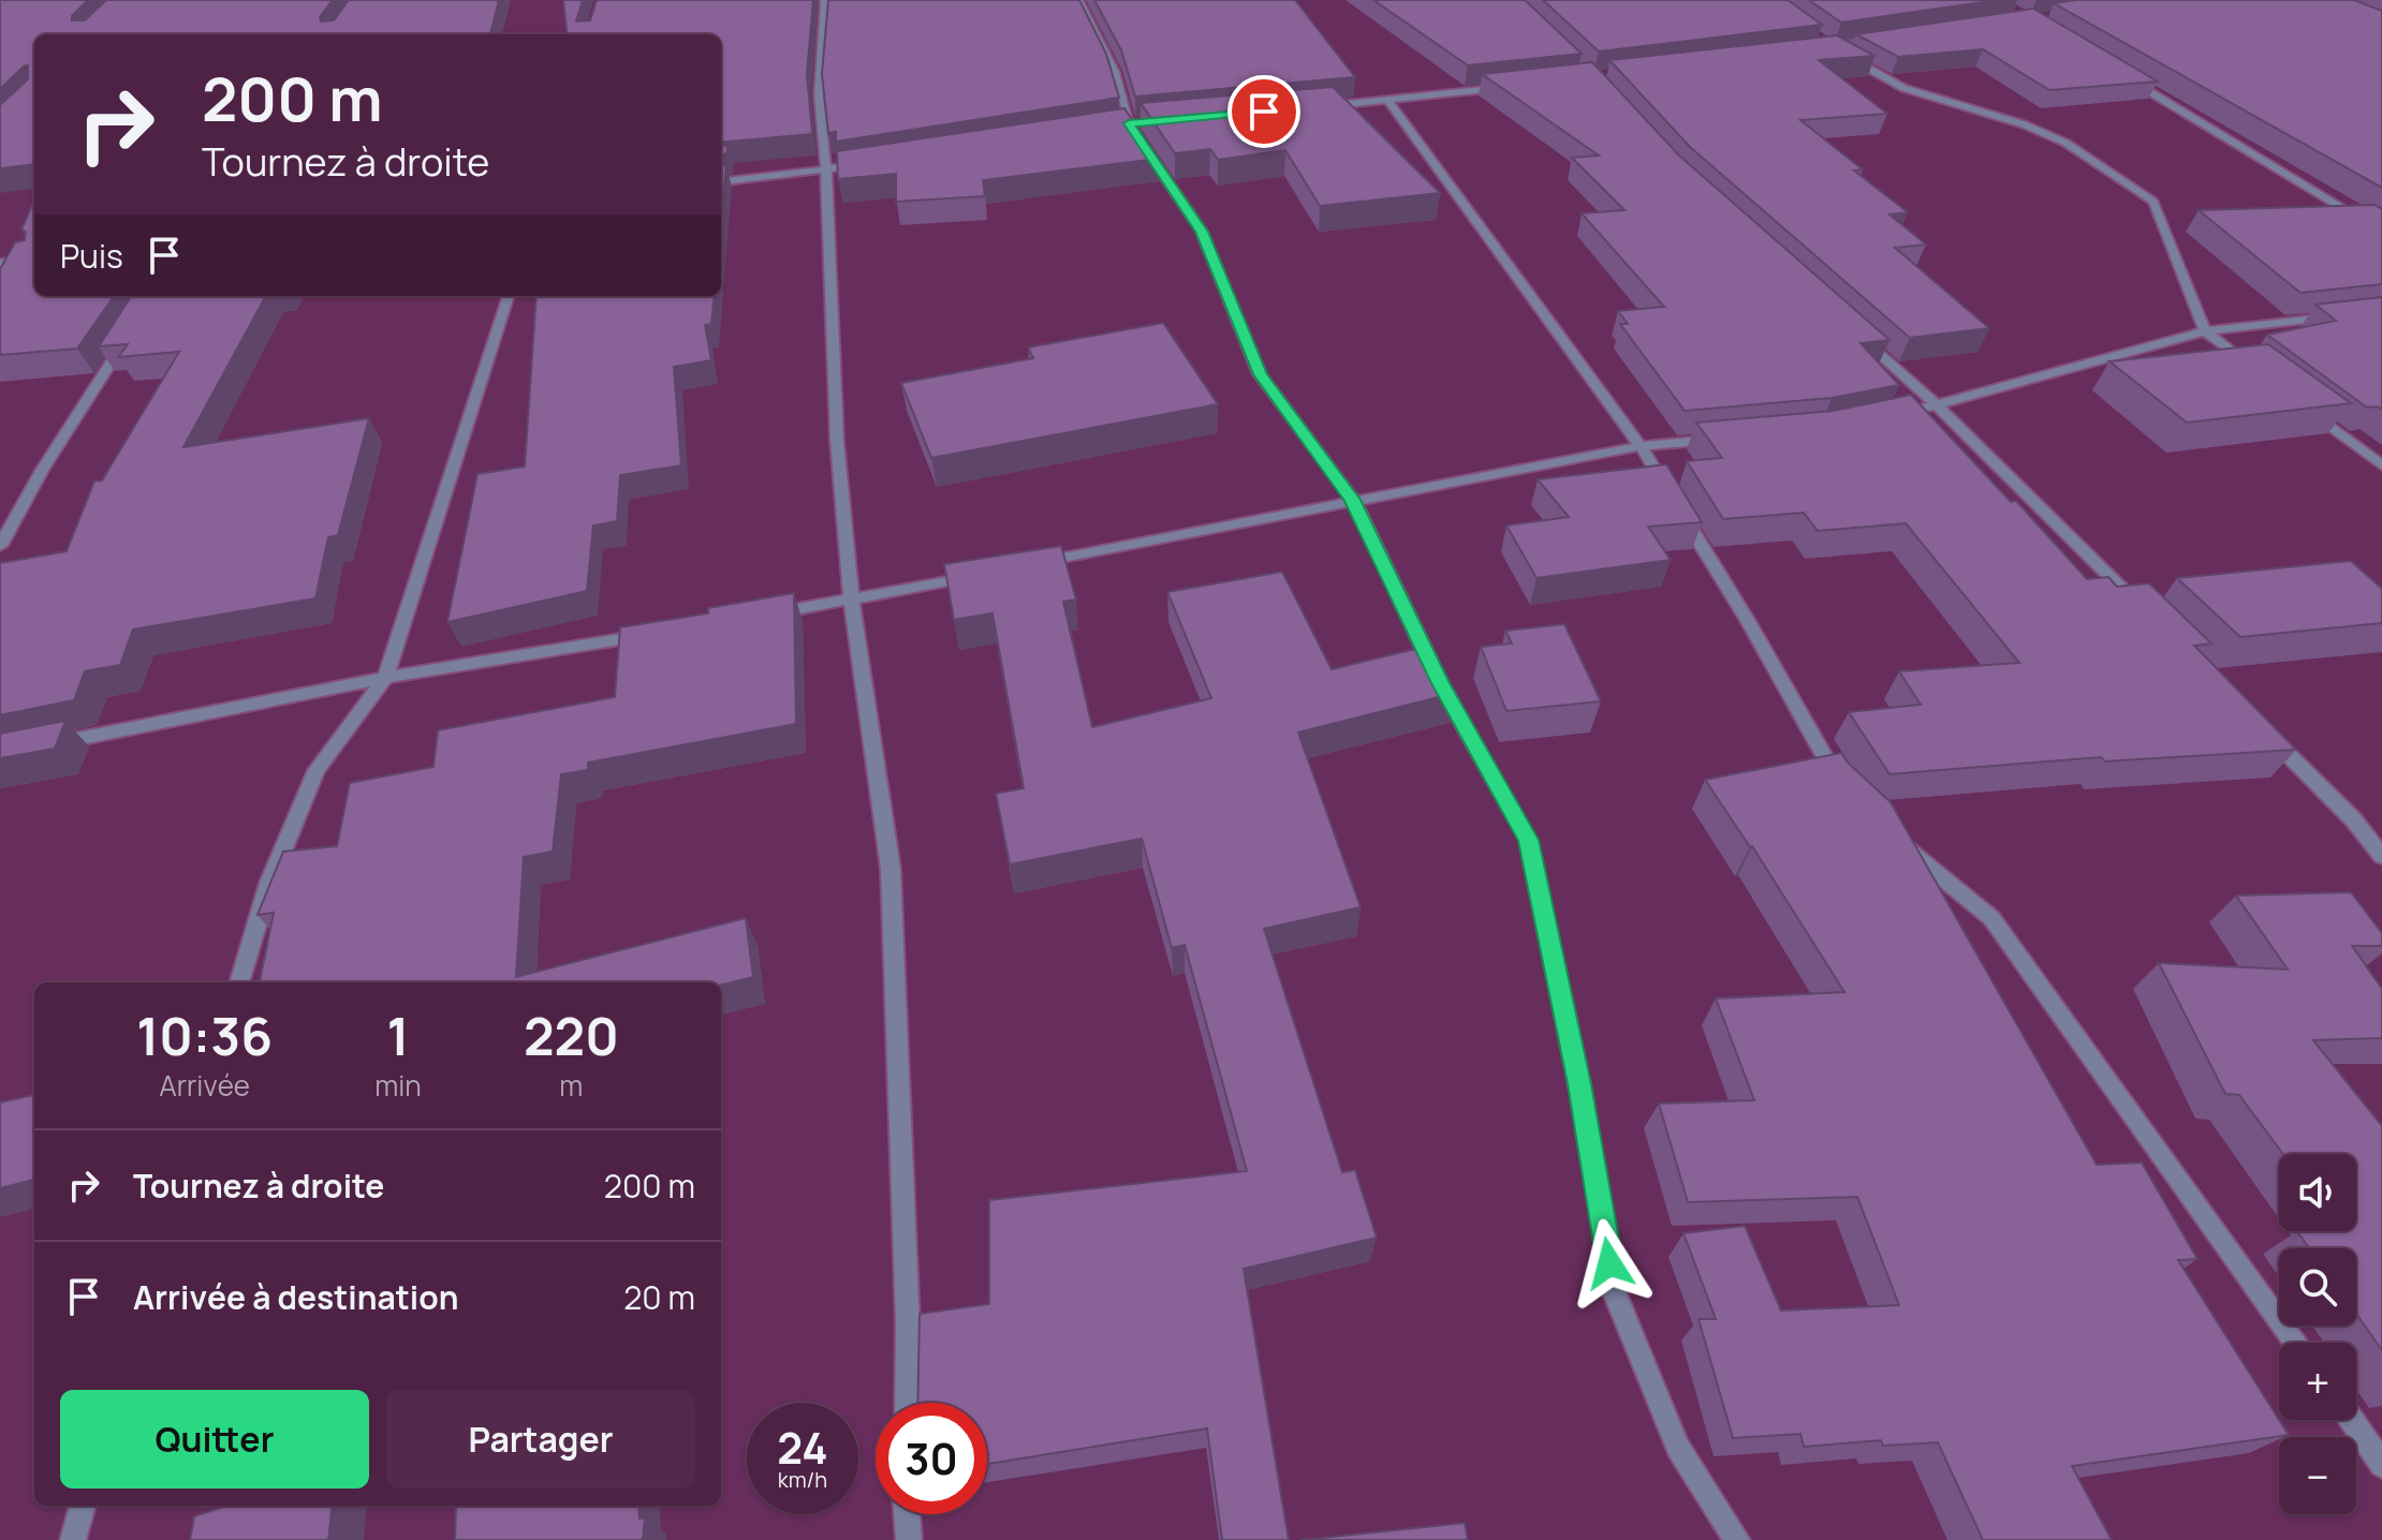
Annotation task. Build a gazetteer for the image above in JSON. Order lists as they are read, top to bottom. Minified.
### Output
{"page":{"turn":["200 m","Tournez à droite"],"then":"Puis","eta":["10:36","Arrivée","1","min","220","m"],"list":[{"name":"Tournez à droite","value":"200 m"},{"name":"Arrivée à destination","value":"20 m"}],"map_buttons":["+","−"],"buttons":["Quitter","Partager"],"speed":"24 km/h","limit":"30"}}
